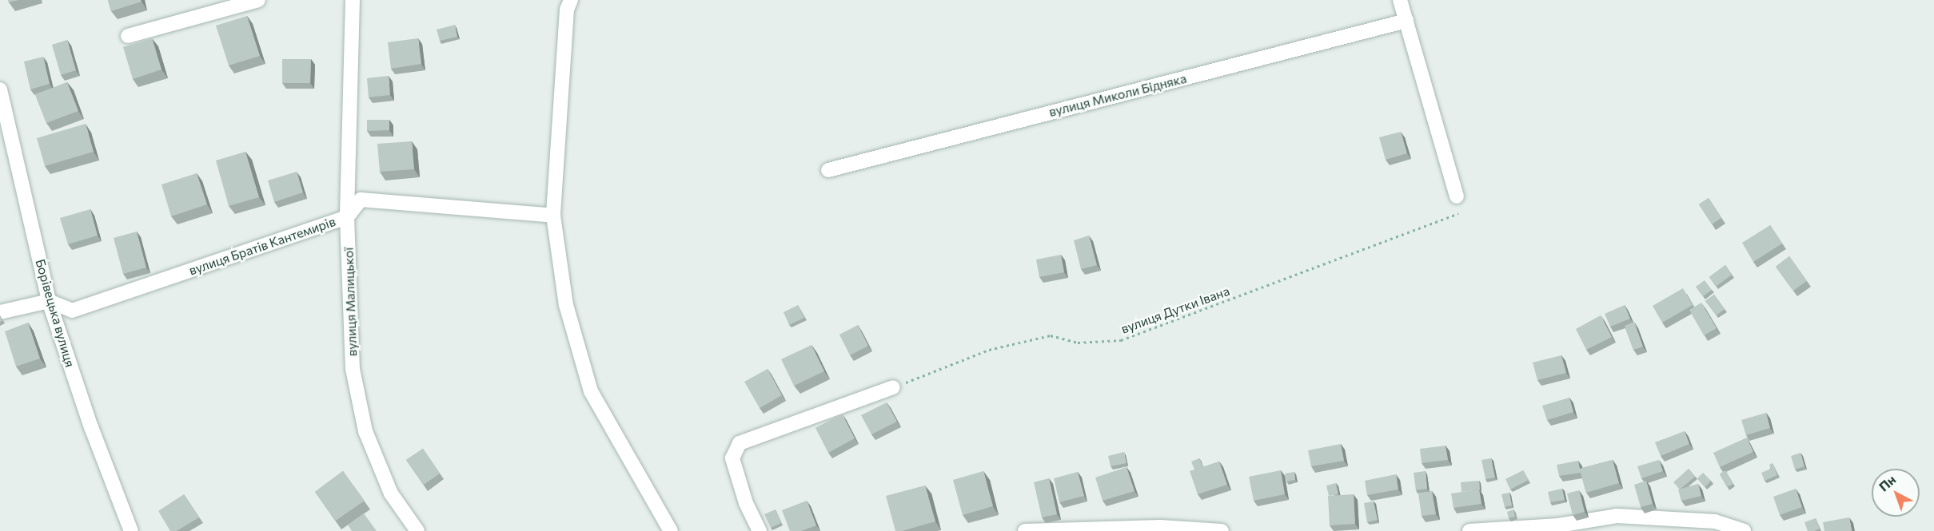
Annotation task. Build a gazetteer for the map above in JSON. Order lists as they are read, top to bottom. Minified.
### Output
{"streets":{"street":["вулиця Миколи Бідняка","вулиця Братів Кантемирів","вулиця Малицької","Борівецька вулиця"],"path":["вулиця Дутки Івана"]},"crossings":[["вулиця Братів Кантемирів","вулиця Малицької"],["вулиця Братів Кантемирів","Борівецька вулиця"]],"north":"top left"}
